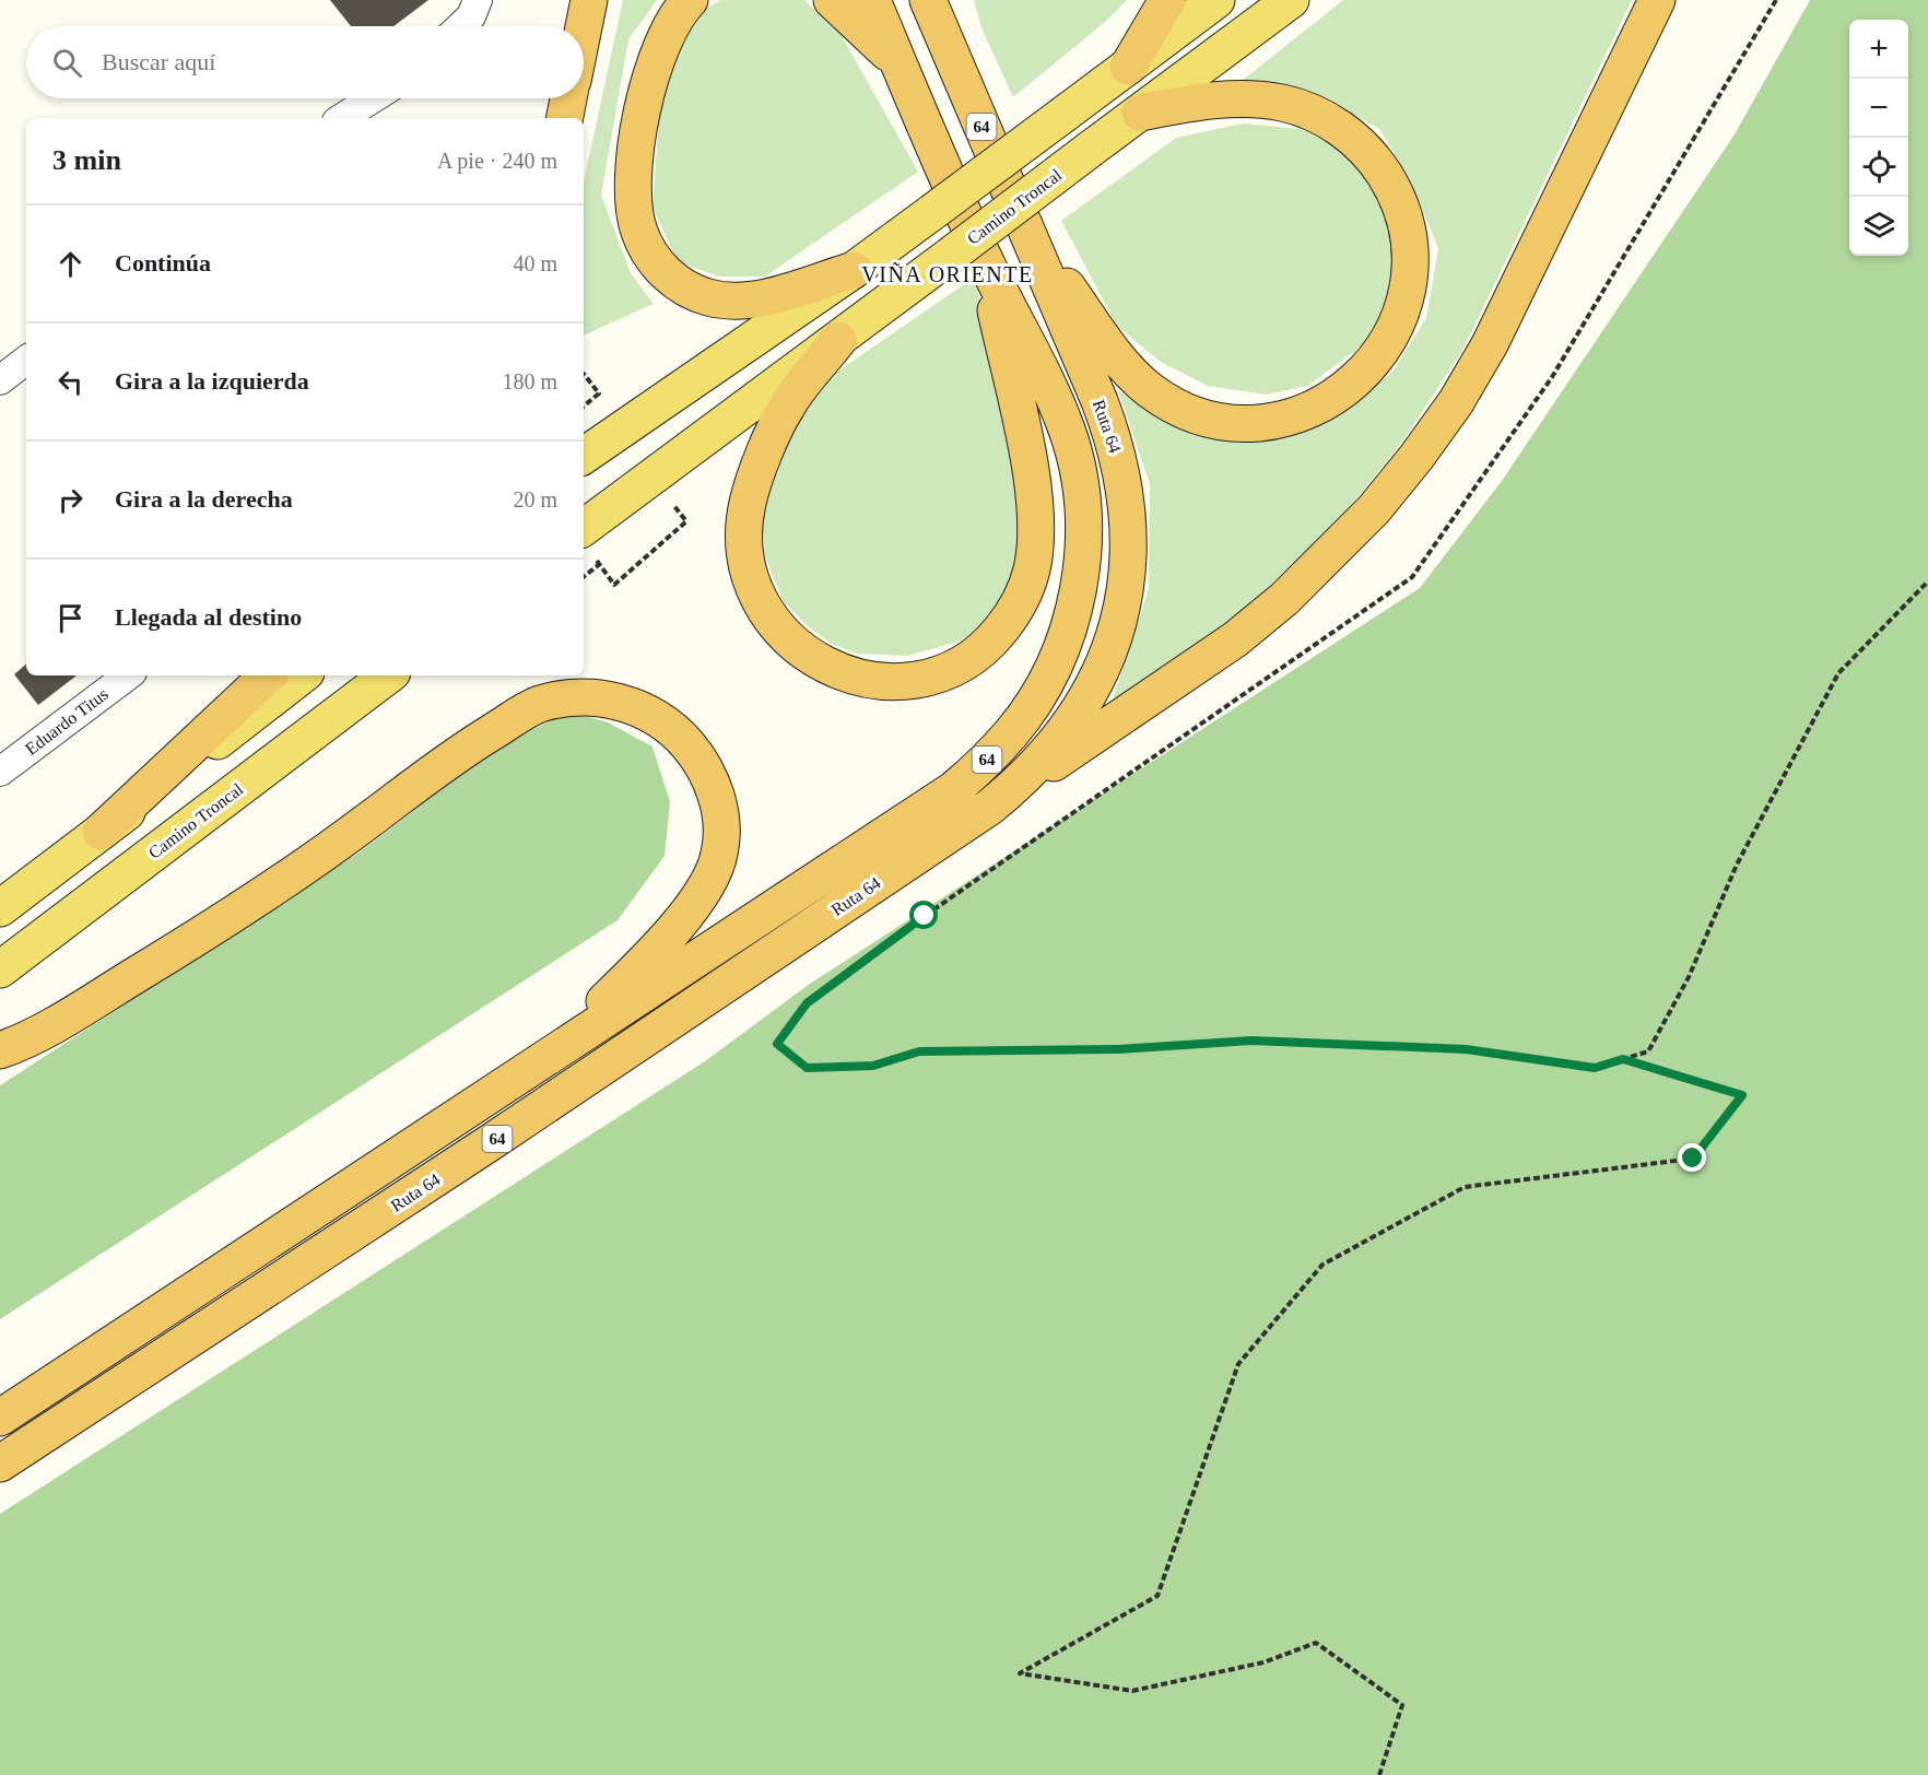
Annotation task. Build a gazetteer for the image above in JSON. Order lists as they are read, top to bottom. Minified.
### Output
{"streets":{"highway":["64","Ruta 64"],"main road":["Camino Troncal"],"street":["Eduardo Titus"]},"crossings":[["64","Ruta 64"]],"districts":["VIÑA ORIENTE"],"page":{"map_buttons":["+","−"],"search":"Buscar aquí","heading":["3 min","A pie · 240 m"],"list":[["Continúa","40 m"],["Gira a la izquierda","180 m"],["Gira a la derecha","20 m"],"Llegada al destino"]}}
